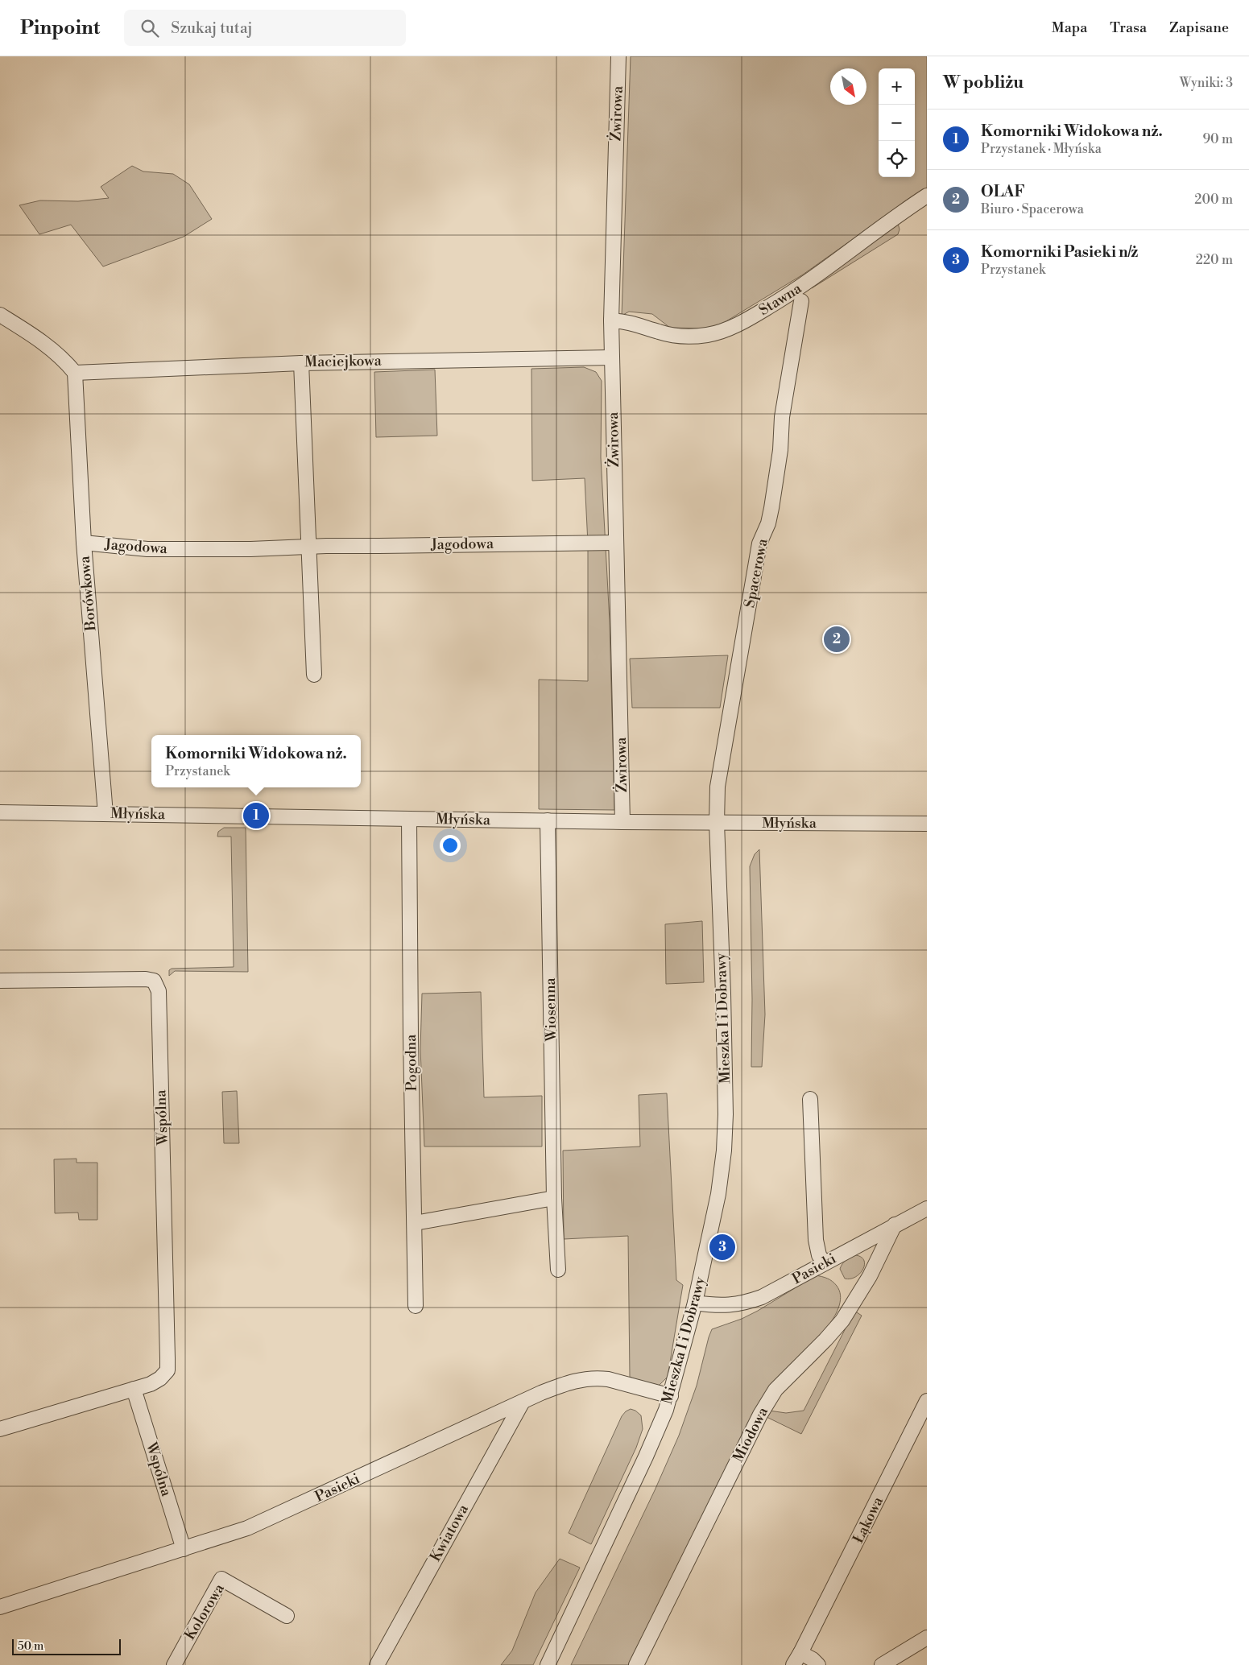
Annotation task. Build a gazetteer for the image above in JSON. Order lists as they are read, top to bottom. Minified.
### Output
{"streets":{"street":["Żwirowa","Stawna","Maciejkowa","Jagodowa","Spacerowa","Borówkowa","Młyńska","Wiosenna","Mieszka I i Dobrawy","Pogodna","Wspólna","Pasieki","Miodowa","Łąkowa","Kwiatowa","Kolorowa"]},"crossings":[["Żwirowa","Stawna"],["Żwirowa","Maciejkowa"],["Żwirowa","Jagodowa"],["Żwirowa","Młyńska"],["Maciejkowa","Borówkowa"],["Jagodowa","Borówkowa"],["Spacerowa","Młyńska"],["Spacerowa","Mieszka I i Dobrawy"],["Borówkowa","Młyńska"],["Młyńska","Wiosenna"],["Młyńska","Mieszka I i Dobrawy"],["Młyńska","Pogodna"],["Mieszka I i Dobrawy","Pasieki"],["Wspólna","Pasieki"],["Pasieki","Miodowa"],["Pasieki","Kwiatowa"]],"scale_bar":"50 m","north":"bottom right","page":{"header":"Pinpoint","search":"Szukaj tutaj","nav":["Mapa","Trasa","Zapisane"],"heading":["W pobliżu","Wyniki: 3"],"map_buttons":["+","−"],"list":[{"mark":"1","name":"Komorniki Widokowa nż.","note":"Przystanek · Młyńska","value":"90 m"},{"mark":"2","name":"OLAF","note":"Biuro · Spacerowa","value":"200 m"},{"mark":"3","name":"Komorniki Pasieki n/ż","note":"Przystanek","value":"220 m"}],"pins":["2","1","3"],"popup":["Komorniki Widokowa nż.","Przystanek"],"scale":"50 m"}}
